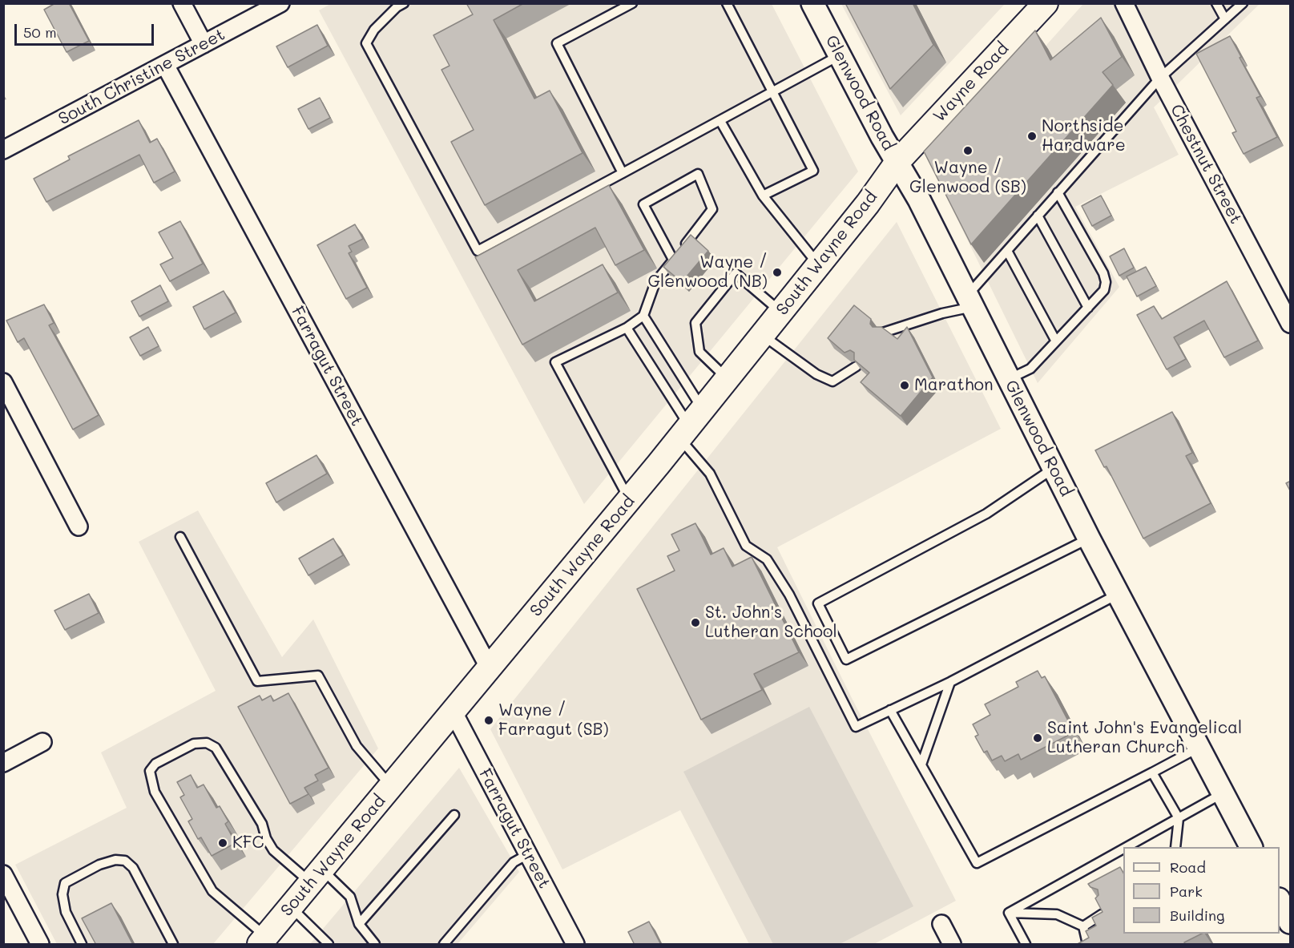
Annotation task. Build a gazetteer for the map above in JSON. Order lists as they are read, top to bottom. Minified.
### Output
{"streets":{"main road":["Wayne Road","South Wayne Road"],"street":["South Christine Street","Glenwood Road","Chestnut Street","Farragut Street"]},"crossings":[["South Christine Street","Farragut Street"],["Wayne Road","Glenwood Road"],["Wayne Road","South Wayne Road"],["Glenwood Road","South Wayne Road"],["South Wayne Road","Farragut Street"]],"places":["Northside Hardware","Wayne / Glenwood (SB)","Wayne / Glenwood (NB)","Marathon","St. John's Lutheran School","Wayne / Farragut (SB)","Saint John's Evangelical Lutheran Church","KFC"],"legend":["Road","Park","Building"],"scale_bar":"50 m"}
